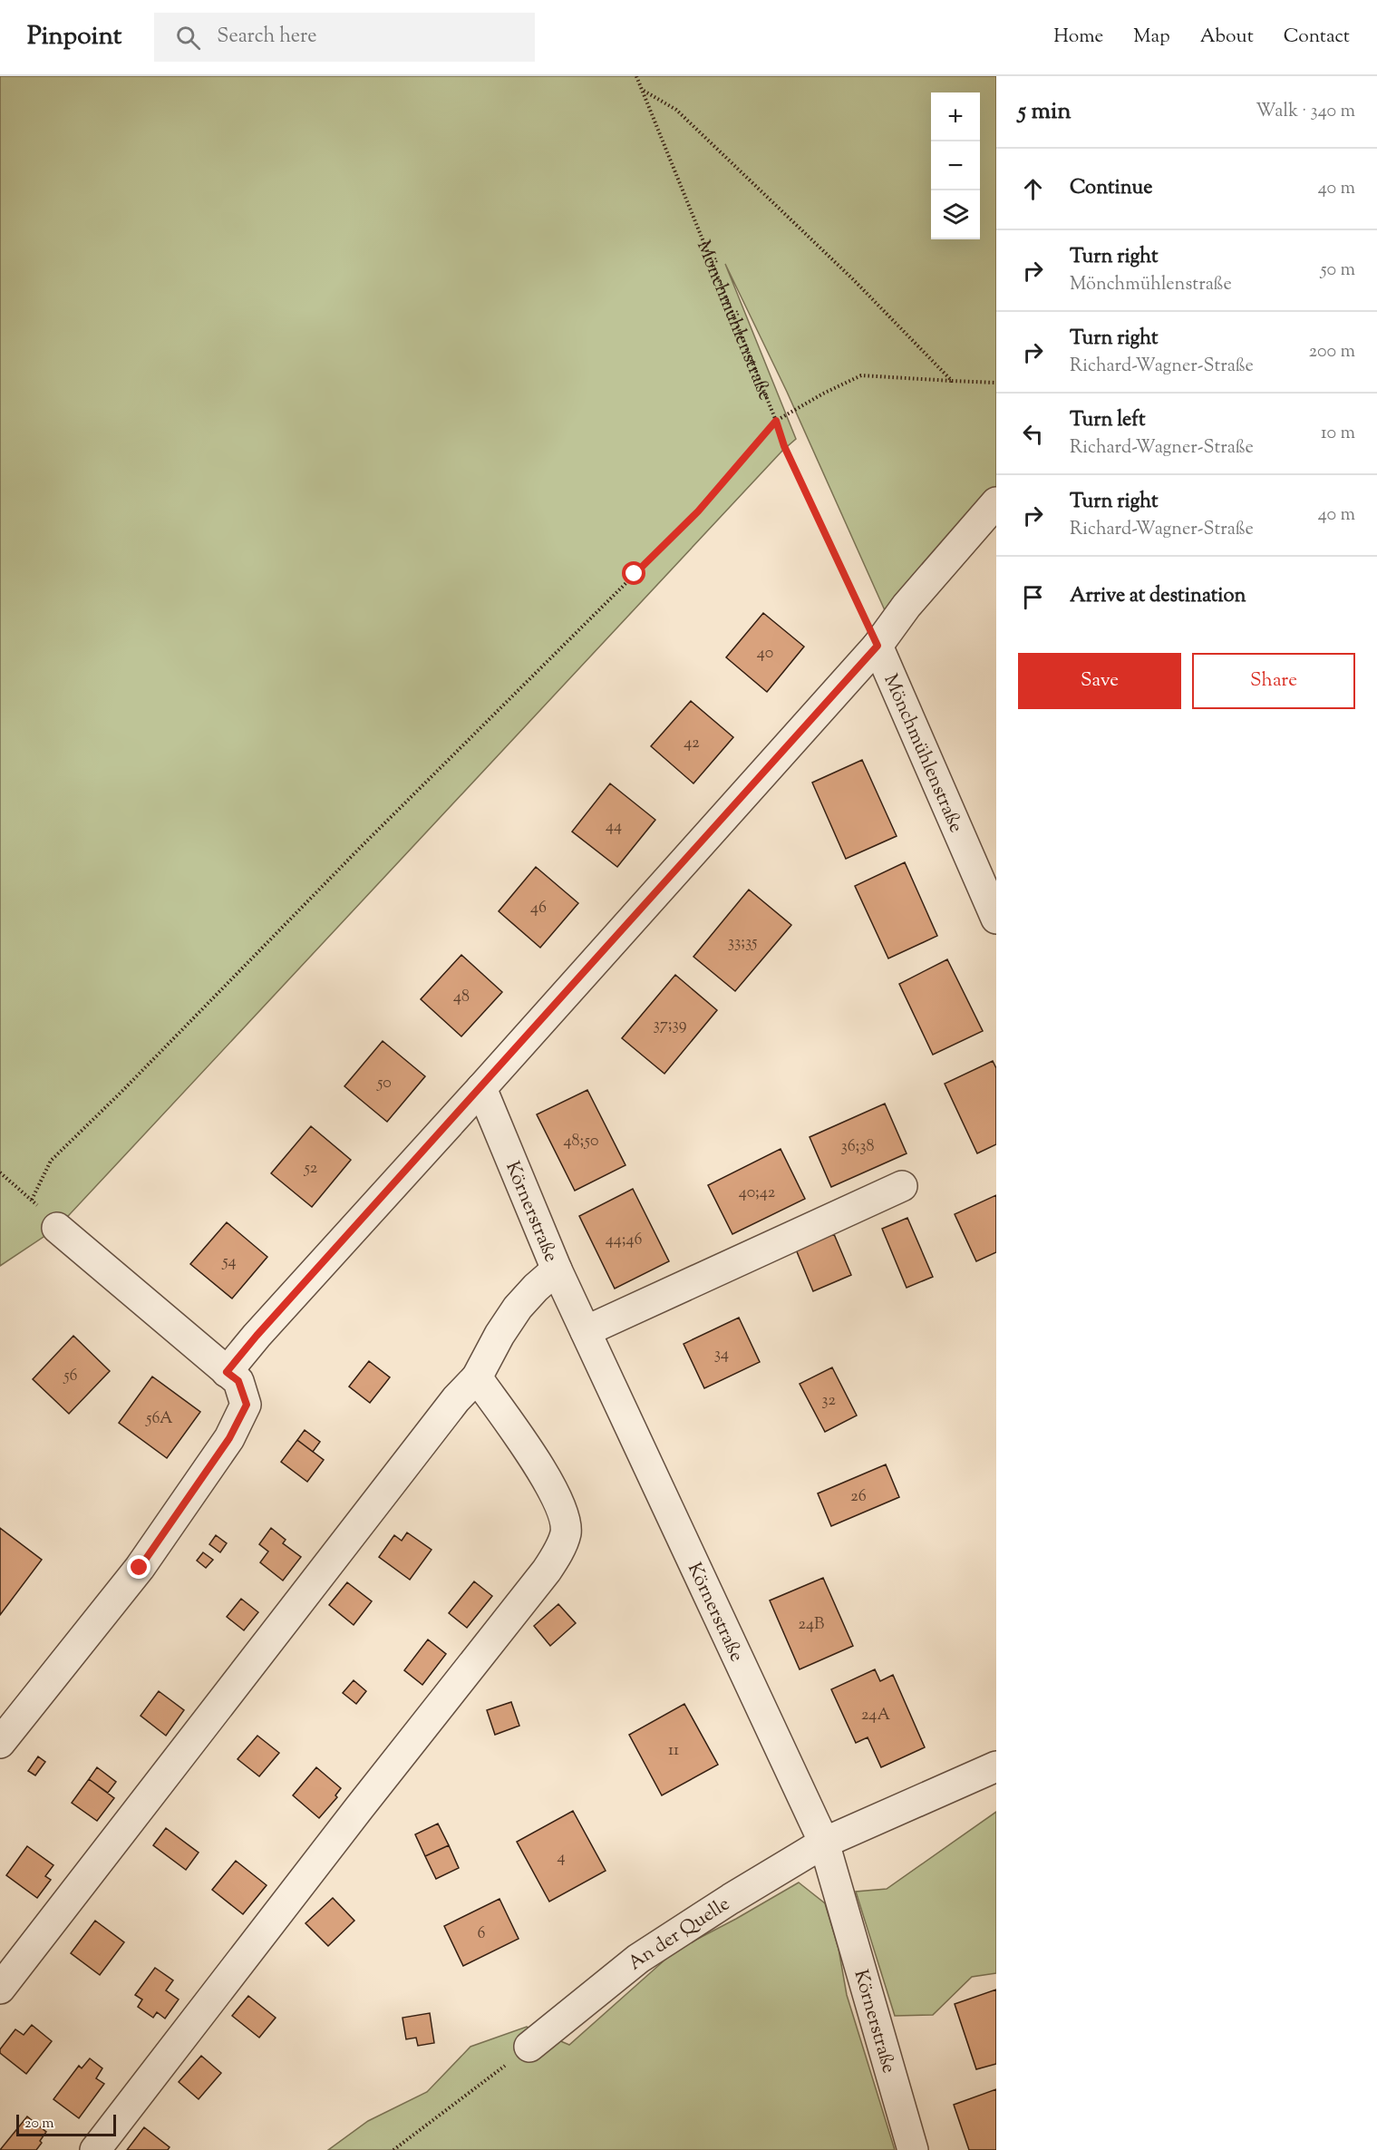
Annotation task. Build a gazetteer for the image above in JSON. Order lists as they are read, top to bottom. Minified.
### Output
{"streets":{"street":["Mönchmühlenstraße","Körnerstraße","An der Quelle"]},"crossings":[["Körnerstraße","An der Quelle"]],"house_numbers":["40","42","44","46","33;35","48","37;39","50","48;50","36;38","52","40;42","44;46","54","34","56","32","56A","26","24B","24A","11","4","6"],"scale_bar":"20 m","page":{"header":"Pinpoint","search":"Search here","nav":["Home","Map","About","Contact"],"heading":["5 min","Walk · 340 m"],"map_buttons":["+","−"],"list":[["Continue","40 m"],["Turn right","Mönchmühlenstraße","50 m"],["Turn right","Richard-Wagner-Straße","200 m"],["Turn left","Richard-Wagner-Straße","10 m"],["Turn right","Richard-Wagner-Straße","40 m"],"Arrive at destination"],"buttons":["Save","Share"],"scale":"20 m"}}
